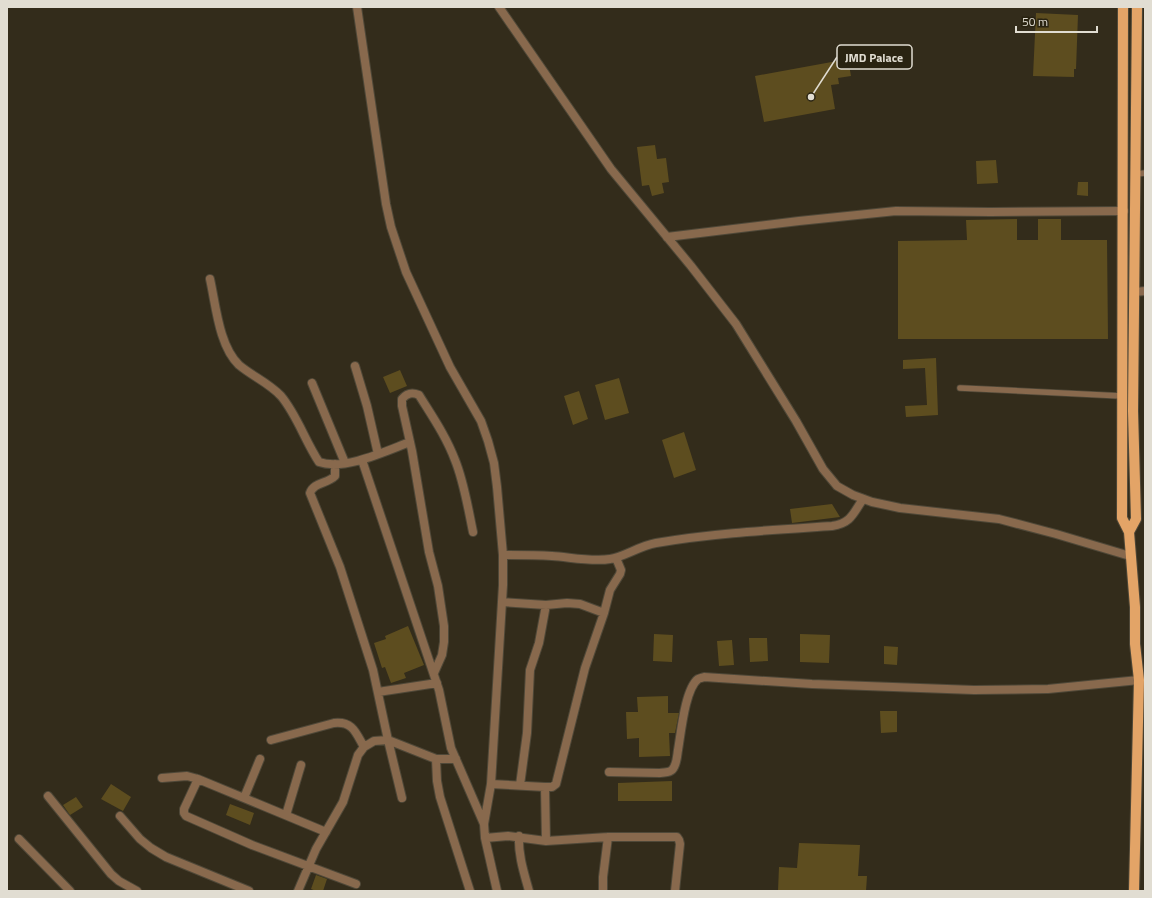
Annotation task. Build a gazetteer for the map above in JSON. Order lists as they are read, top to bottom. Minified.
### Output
{"places":["JMD Palace"],"scale_bar":"50 m"}
